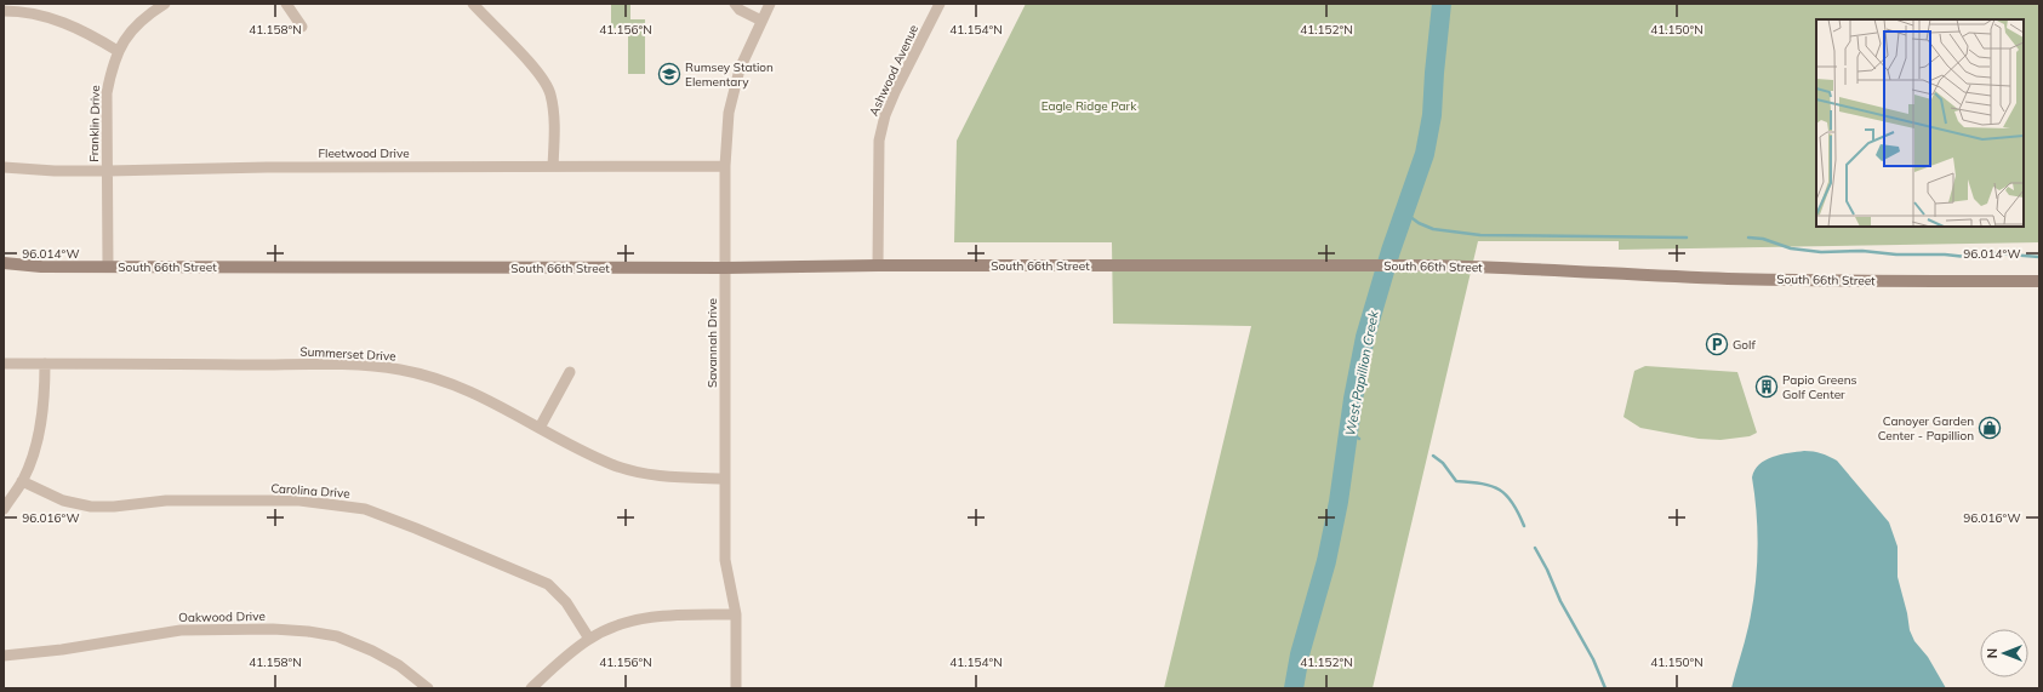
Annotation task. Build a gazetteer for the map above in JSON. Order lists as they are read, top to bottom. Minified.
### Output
{"streets":{"street":["Ashwood Avenue","Franklin Drive","Fleetwood Drive","South 66th Street","Savannah Drive","Summerset Drive","Carolina Drive","Oakwood Drive"]},"crossings":[["Ashwood Avenue","South 66th Street"],["Franklin Drive","Fleetwood Drive"],["Franklin Drive","South 66th Street"],["Fleetwood Drive","Savannah Drive"],["South 66th Street","Savannah Drive"],["Savannah Drive","Summerset Drive"]],"water":["West Papillion Creek"],"parks":["Eagle Ridge Park"],"places":{"school or university":["Rumsey Station Elementary"],"parking":["Golf"],"building":["Papio Greens Golf Center"],"shop":["Canoyer Garden Center - Papillion"]},"north":"left","coordinates":["41.158°N","41.156°N","41.154°N","41.152°N","41.150°N","96.014°W","96.016°W"]}
